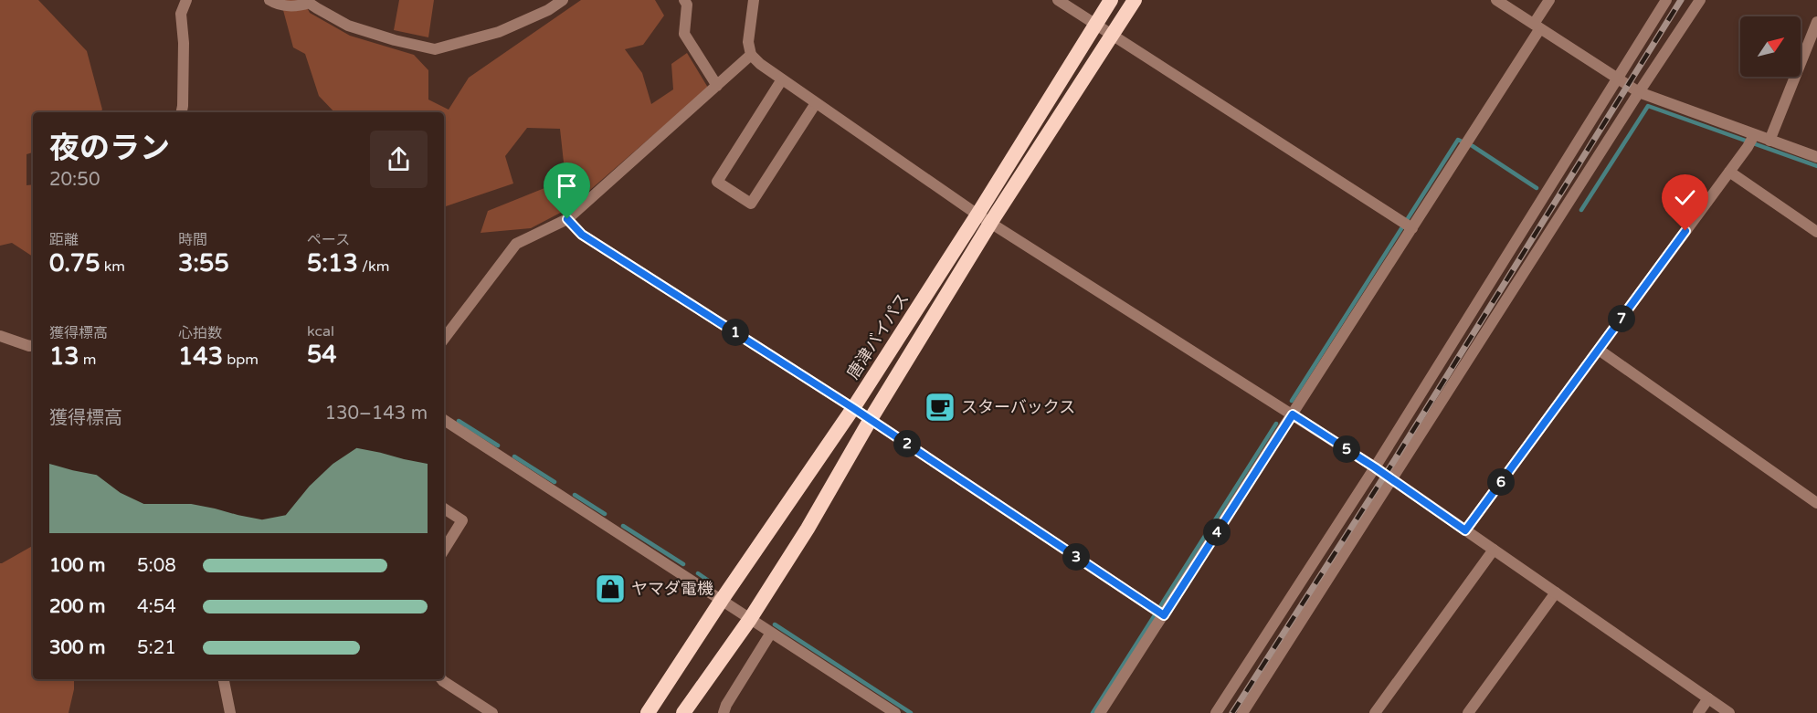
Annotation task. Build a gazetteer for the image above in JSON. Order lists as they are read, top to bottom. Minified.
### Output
{"streets":{"highway":["唐津バイパス"]},"places":{"cafe":["スターバックス"],"shop":["ヤマダ電機"]},"north":"top right","page":{"heading":["夜のラン","20:50"],"stats":[["距離","0.75 km"],["時間","3:55"],["ペース","5:13 /km"],["獲得標高","13 m"],["心拍数","143 bpm"],["kcal","54"]],"pins":["7","1","2","5","6","4","3"],"chart":["獲得標高","130–143 m"],"list":[{"name":"100 m","note":"5:08"},{"name":"200 m","note":"4:54"},{"name":"300 m","note":"5:21"}]}}
